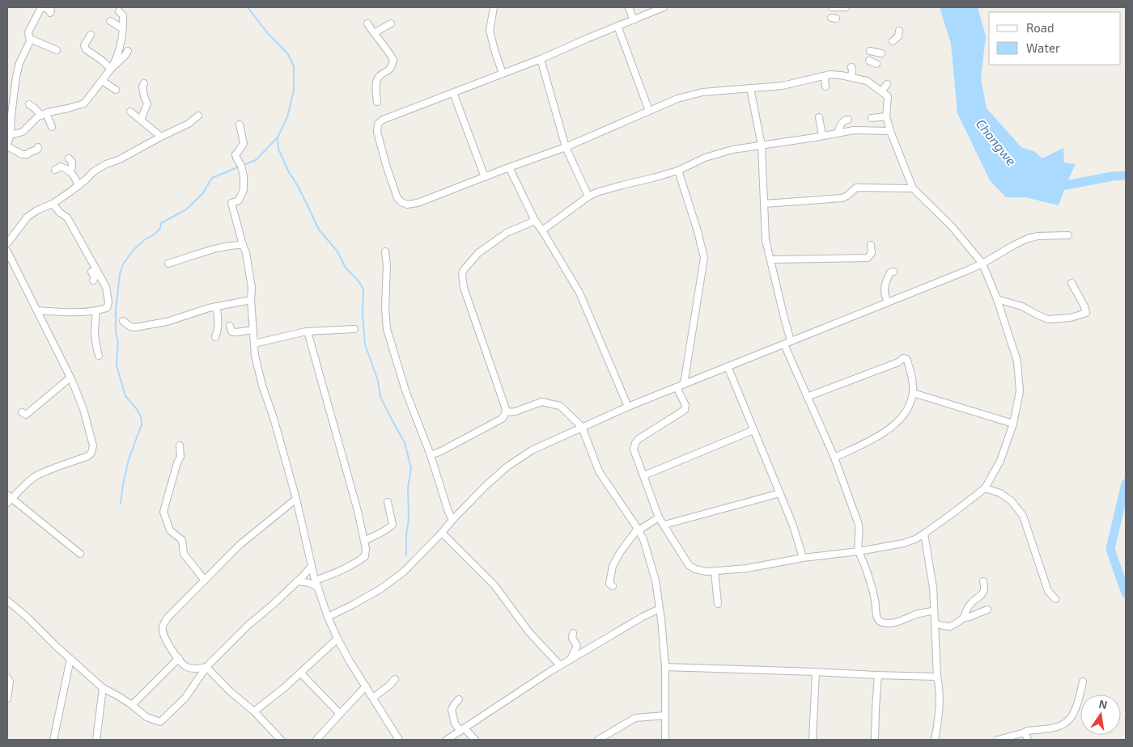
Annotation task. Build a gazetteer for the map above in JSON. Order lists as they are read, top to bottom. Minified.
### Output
{"water":["Chongwe"],"legend":["Road","Water"],"north":"top"}
